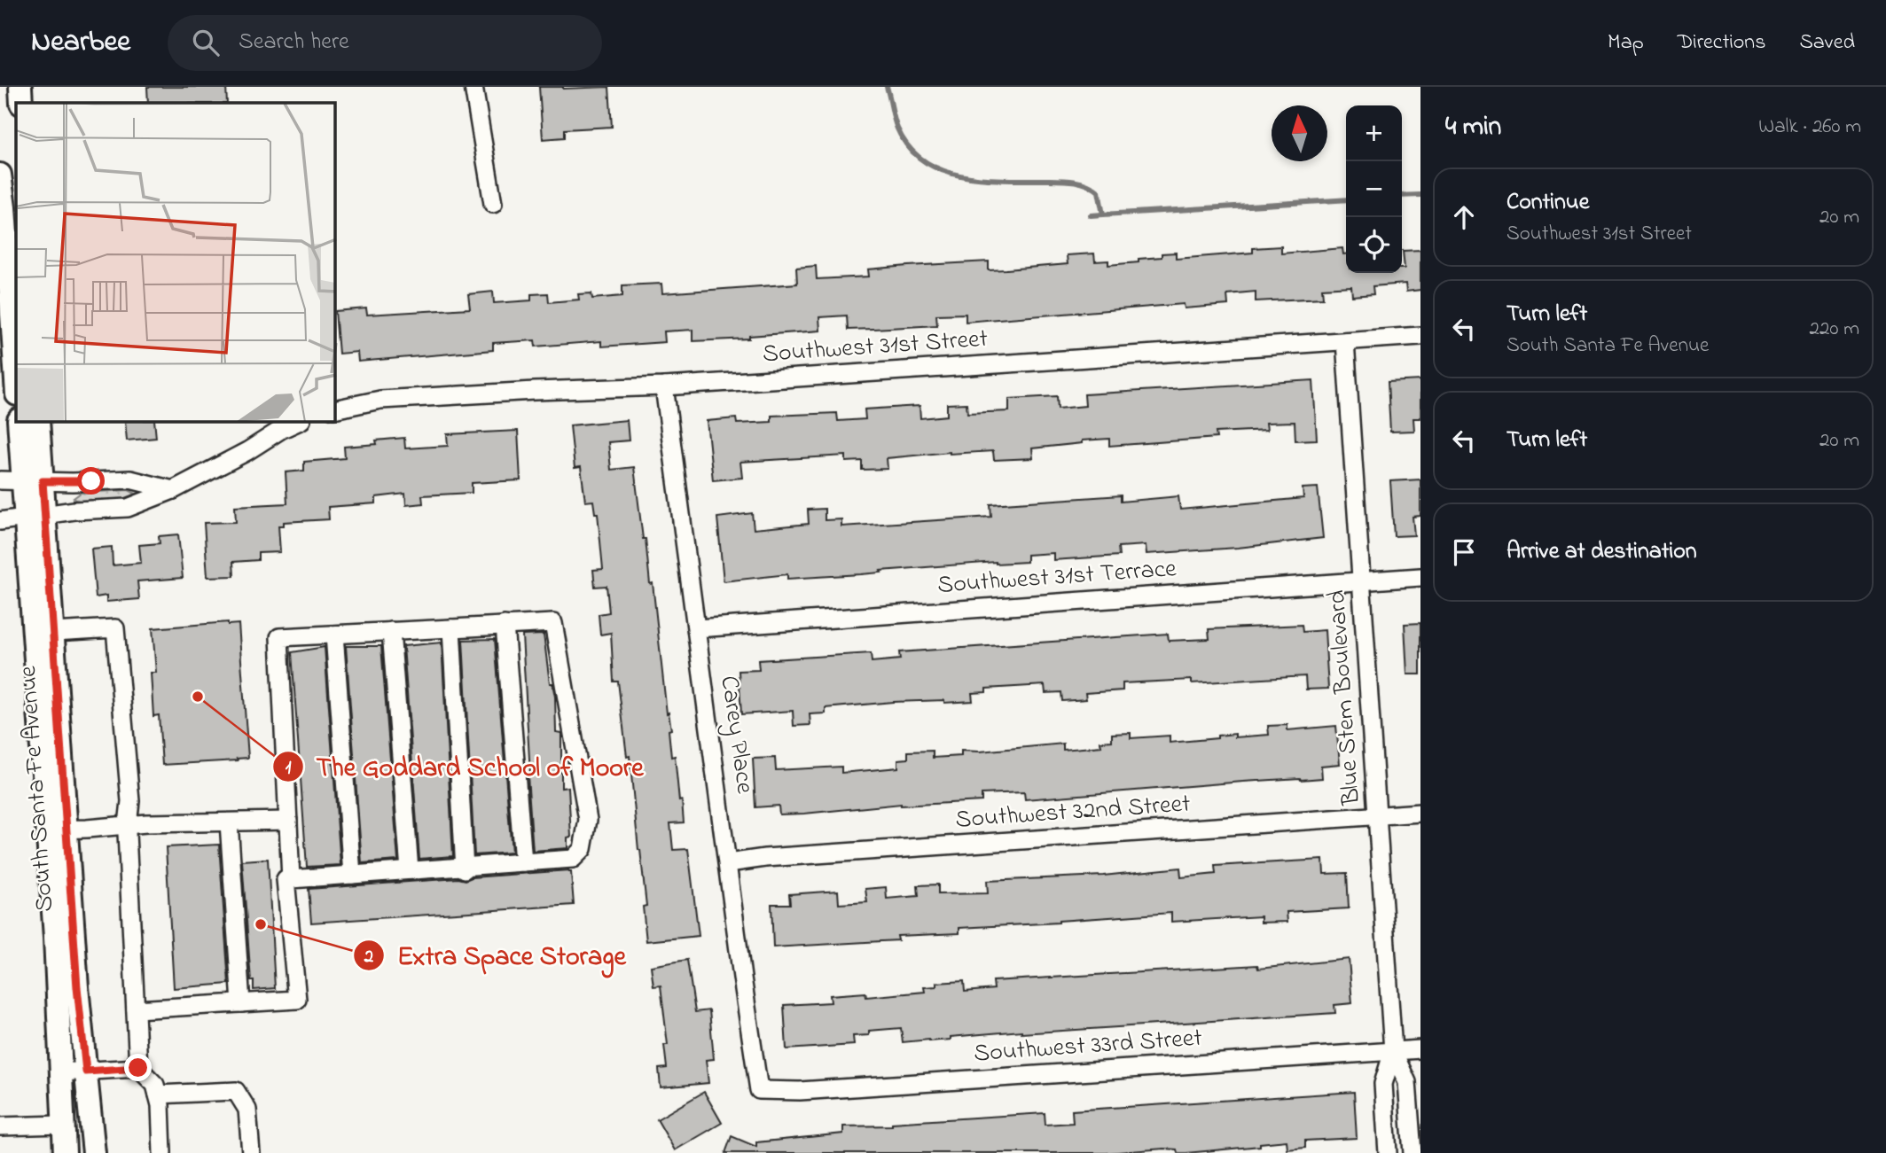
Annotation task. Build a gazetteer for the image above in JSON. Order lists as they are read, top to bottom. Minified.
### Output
{"streets":{"main road":["South Santa Fe Avenue"],"street":["Southwest 31st Street","Southwest 31st Terrace","Blue Stem Boulevard","Carey Place","Southwest 32nd Street","Southwest 33rd Street"]},"crossings":[["Southwest 31st Street","Blue Stem Boulevard"],["Southwest 31st Street","Carey Place"],["Southwest 31st Terrace","Blue Stem Boulevard"],["Southwest 31st Terrace","Carey Place"],["Blue Stem Boulevard","Southwest 32nd Street"],["Blue Stem Boulevard","Southwest 33rd Street"],["Carey Place","Southwest 32nd Street"],["Carey Place","Southwest 33rd Street"]],"places":["The Goddard School of Moore","Extra Space Storage"],"north":"top","page":{"header":"Nearbee","search":"Search here","nav":["Map","Directions","Saved"],"heading":["4 min","Walk · 260 m"],"map_buttons":["+","−"],"list":[["Continue","Southwest 31st Street","20 m"],["Turn left","South Santa Fe Avenue","220 m"],["Turn left","20 m"],"Arrive at destination"]}}
